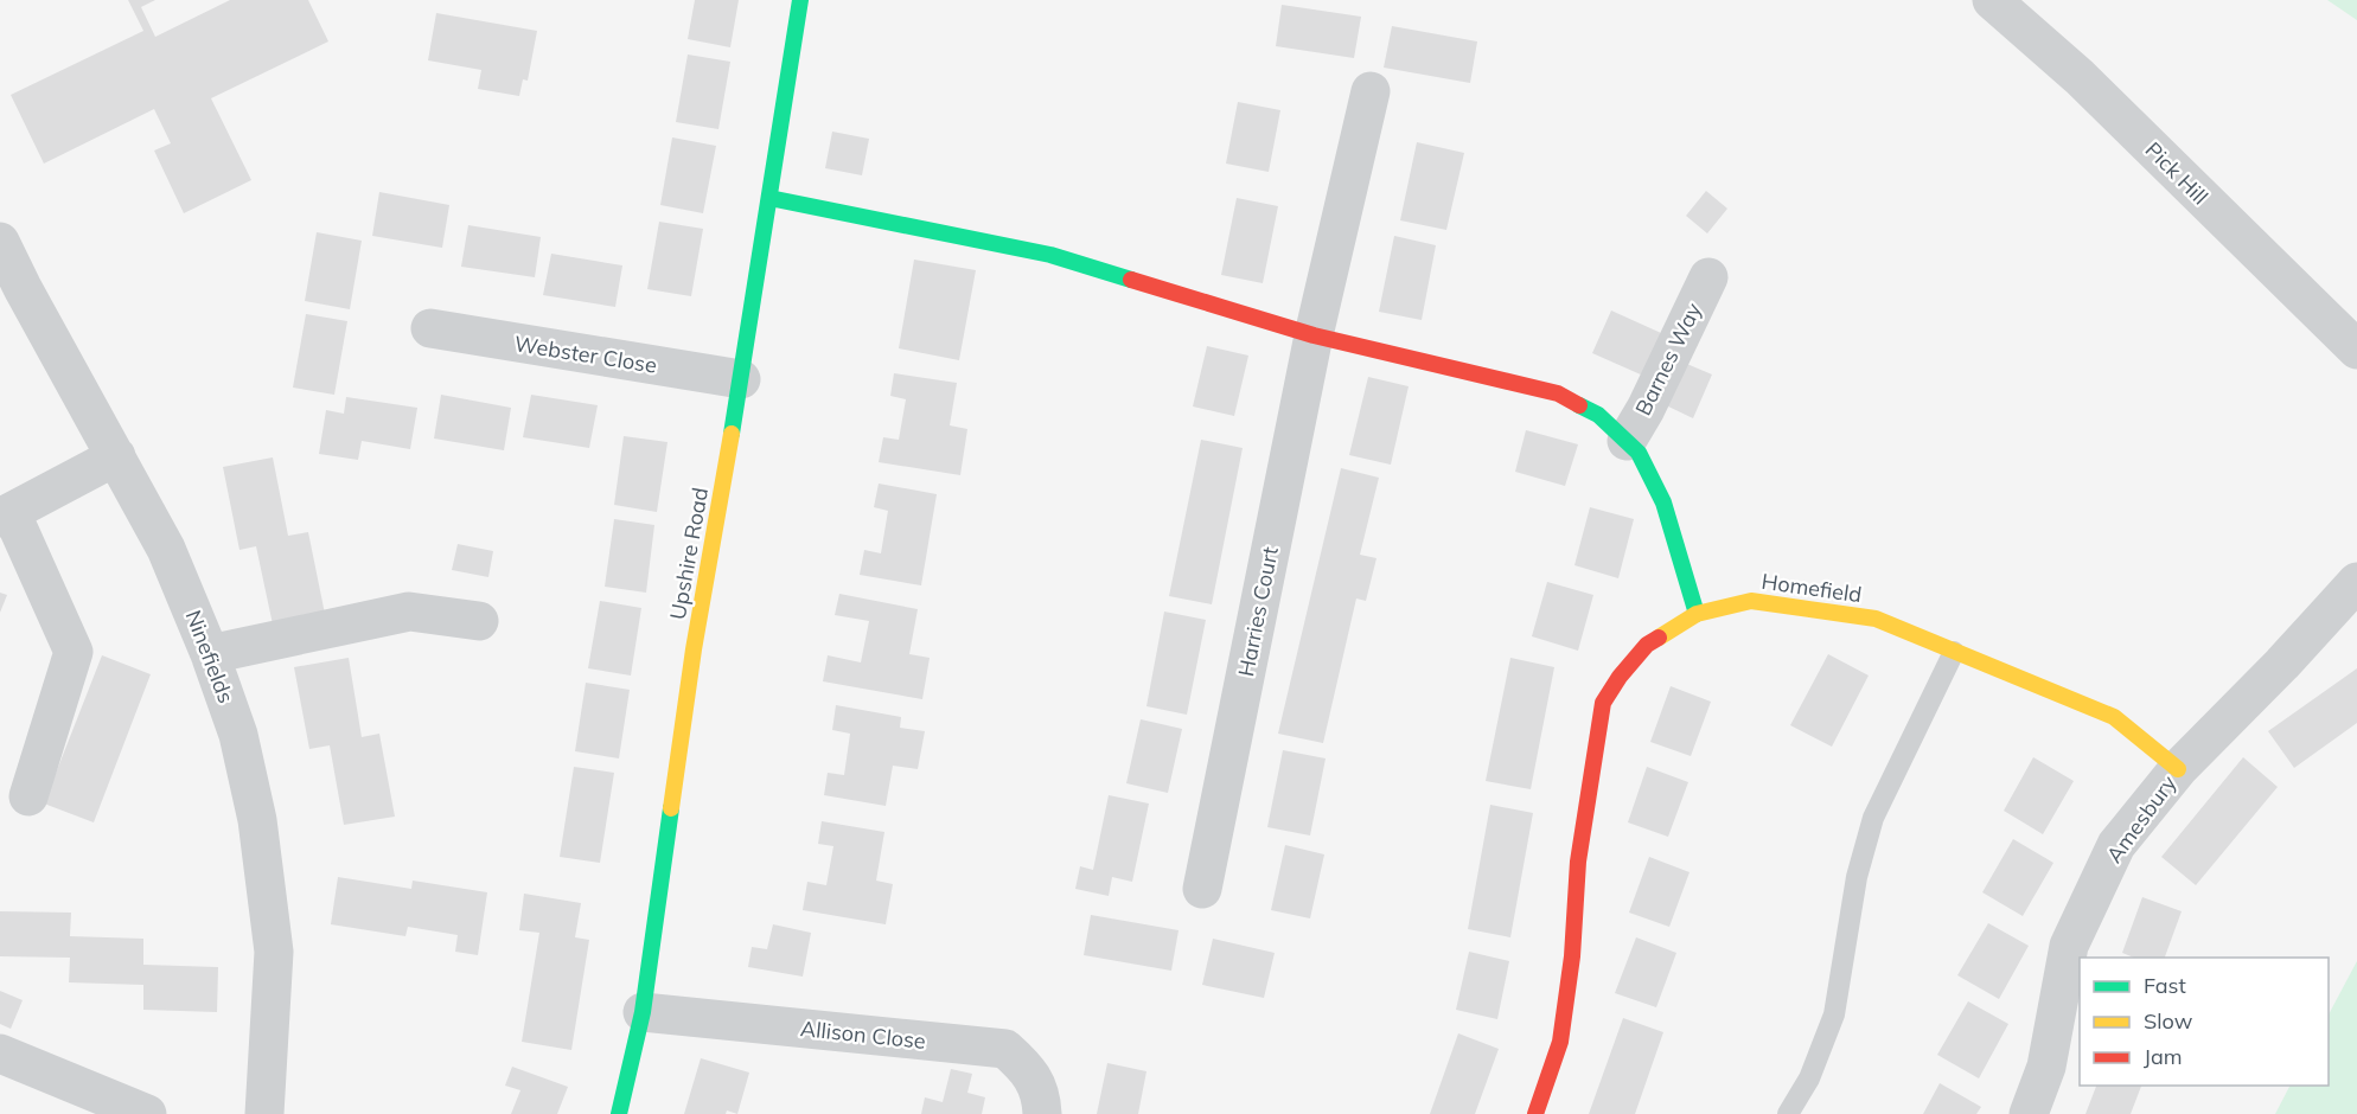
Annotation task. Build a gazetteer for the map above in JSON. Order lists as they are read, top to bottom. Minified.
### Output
{"streets":{"street":["Pick Hill","Webster Close","Barnes Way","Upshire Road","Homefield","Harries Court","Ninefields","Amesbury","Allison Close"]},"crossings":[["Webster Close","Upshire Road"],["Upshire Road","Allison Close"],["Homefield","Amesbury"]],"legend":["Fast","Slow","Jam"]}
